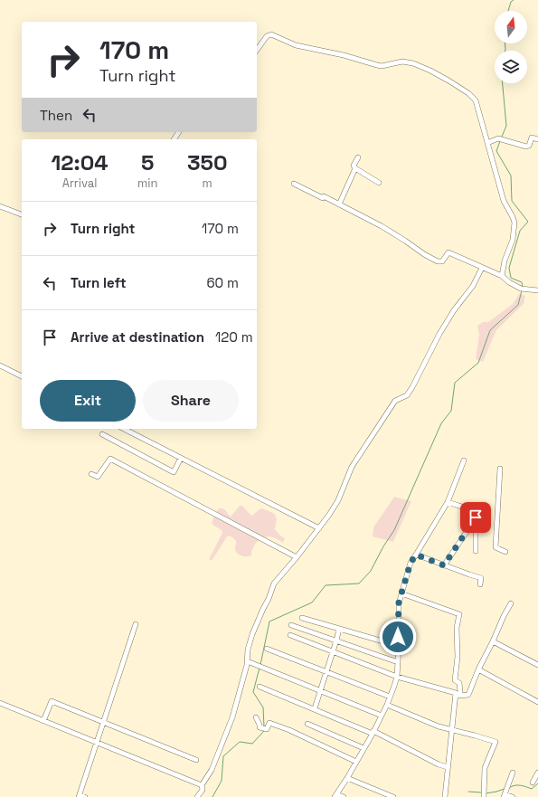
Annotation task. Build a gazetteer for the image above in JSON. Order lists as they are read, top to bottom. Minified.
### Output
{"north":"top","page":{"turn":["170 m","Turn right"],"then":"Then","eta":["12:04","Arrival","5","min","350","m"],"list":[{"name":"Turn right","value":"170 m"},{"name":"Turn left","value":"60 m"},{"name":"Arrive at destination","value":"120 m"}],"buttons":["Exit","Share"]}}
